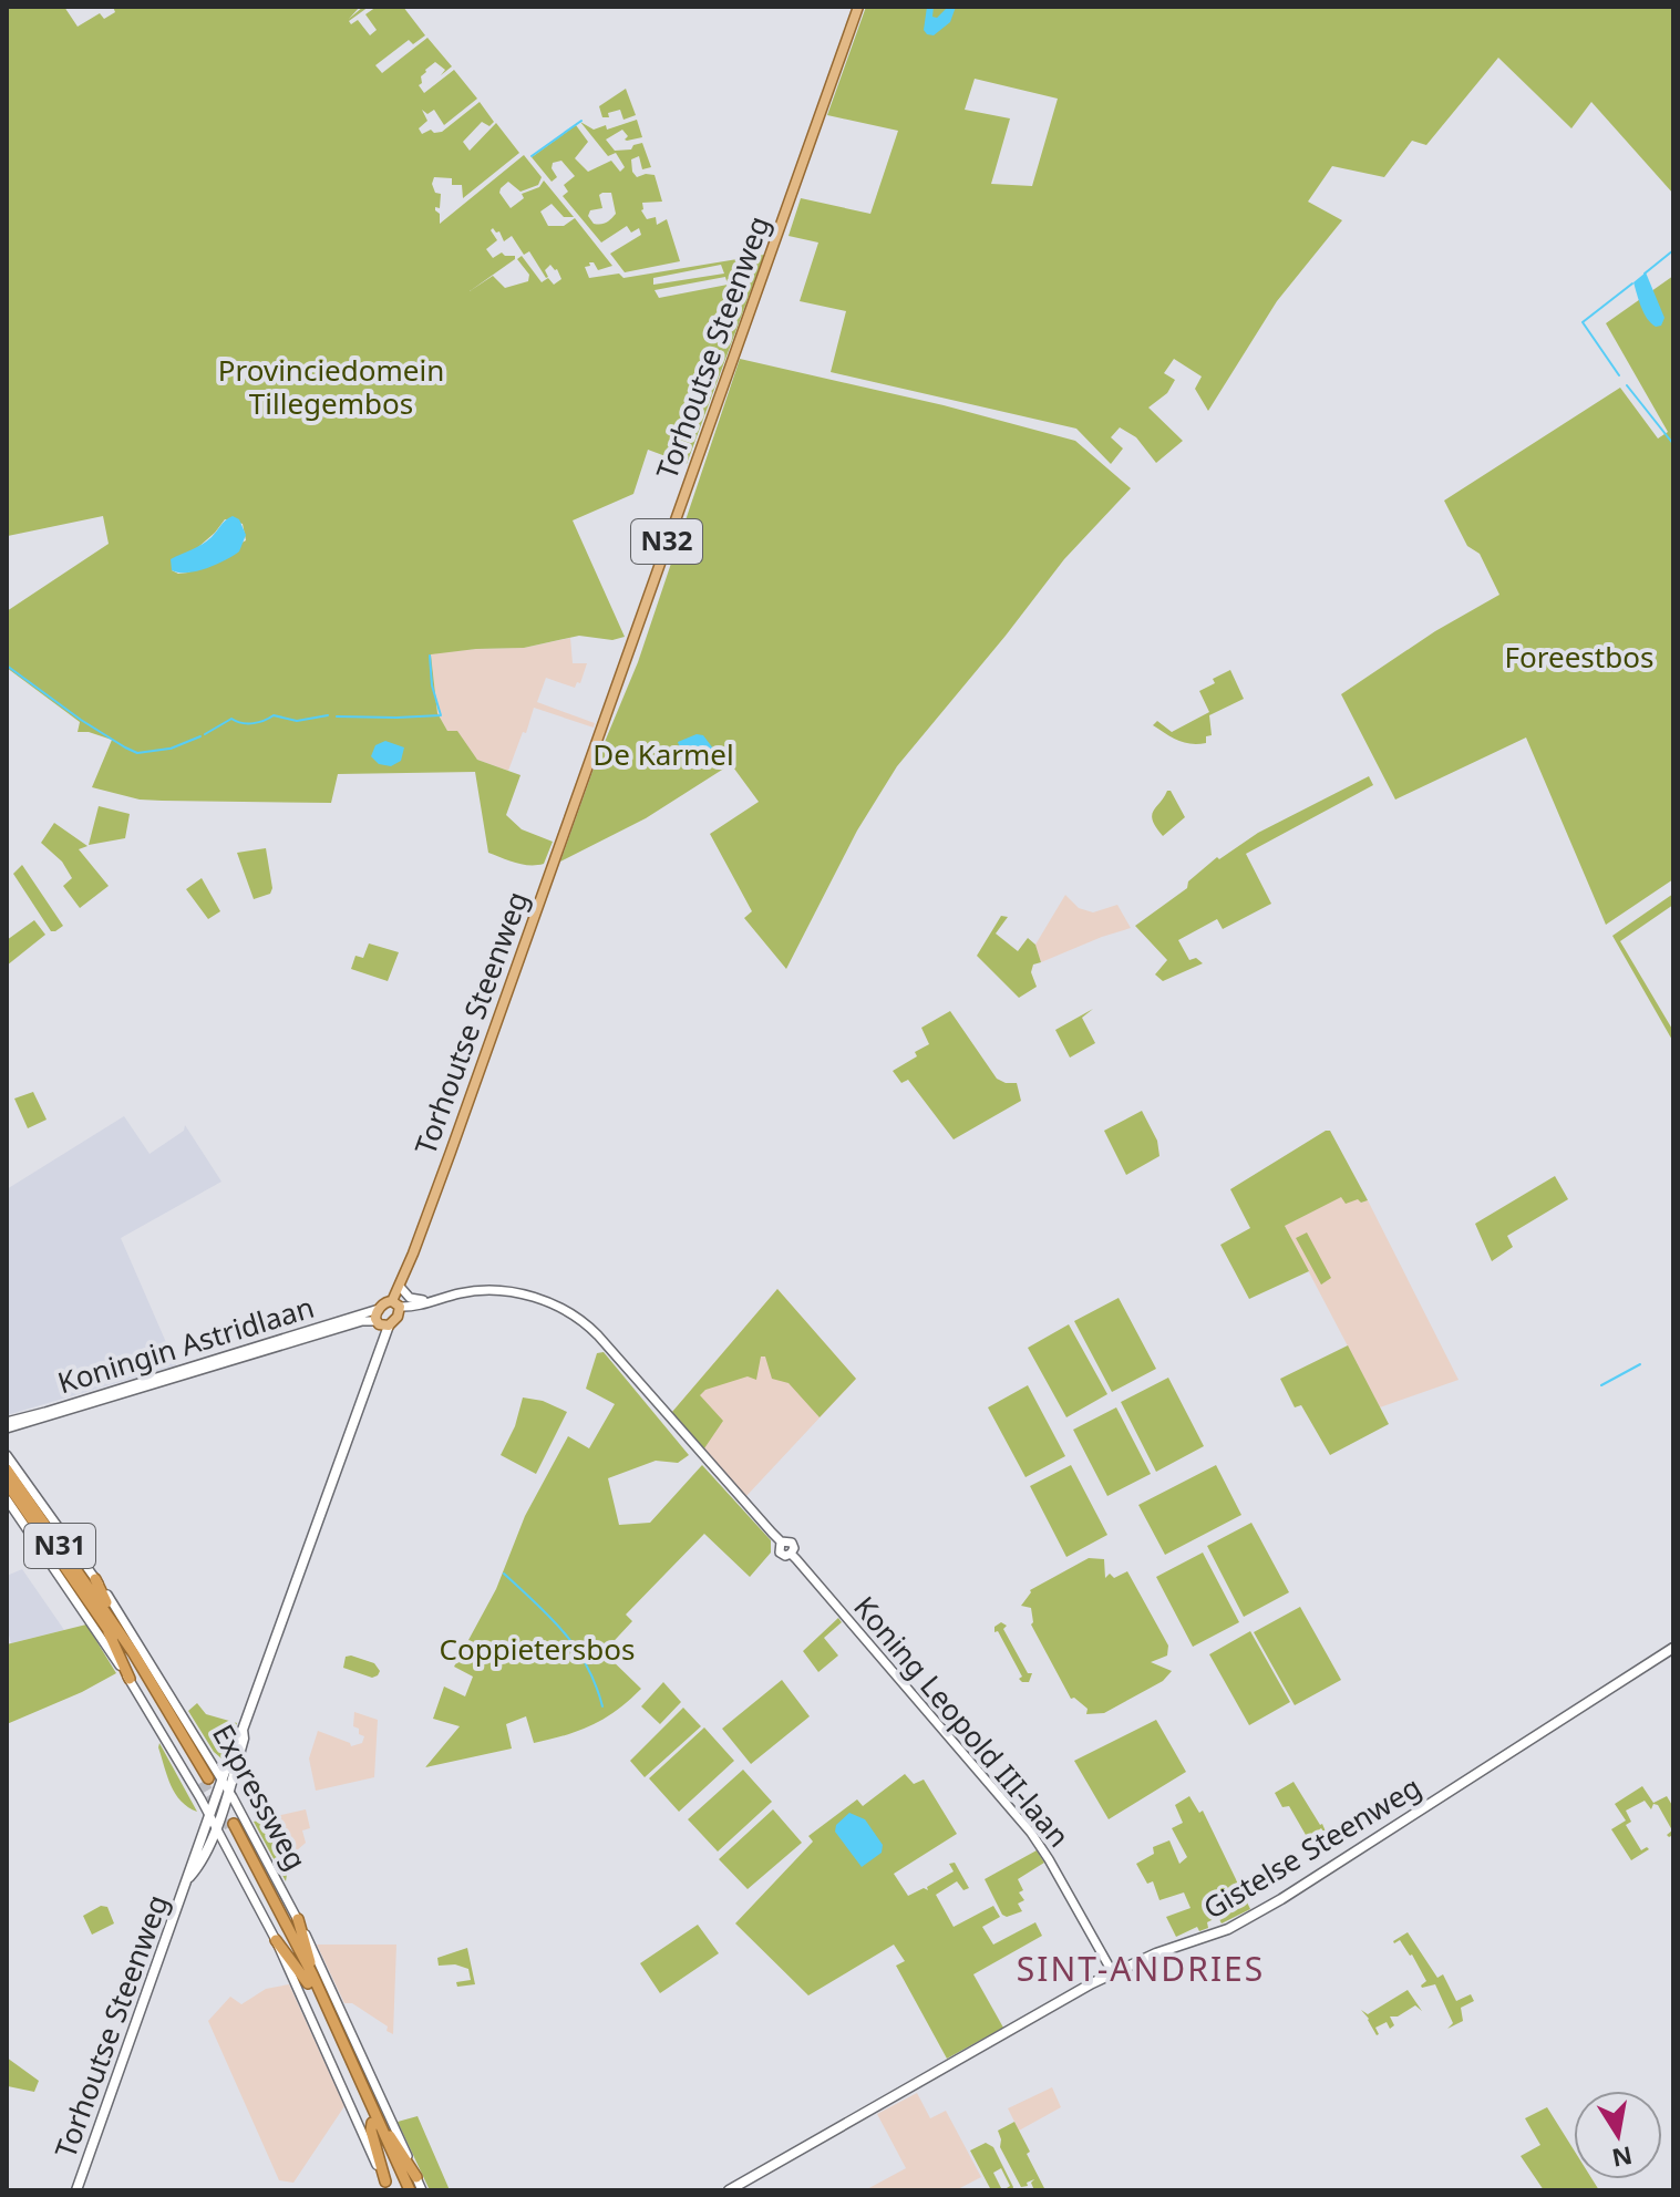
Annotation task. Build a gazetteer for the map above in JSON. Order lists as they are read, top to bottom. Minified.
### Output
{"streets":{"highway":["N31","Expressweg"],"main road":["Torhoutse Steenweg","N32","Gistelse Steenweg"],"street":["Koningin Astridlaan","Koning Leopold III-laan"]},"crossings":[["Torhoutse Steenweg","N32"],["Torhoutse Steenweg","Koningin Astridlaan"],["Torhoutse Steenweg","Koning Leopold III-laan"],["Torhoutse Steenweg","Expressweg"],["N32","Koningin Astridlaan"],["N32","Koning Leopold III-laan"],["Koning Leopold III-laan","Gistelse Steenweg"]],"districts":["SINT-ANDRIES"],"parks":["Provinciedomein Tillegembos","Foreestbos","De Karmel","Coppietersbos"],"north":"bottom"}
